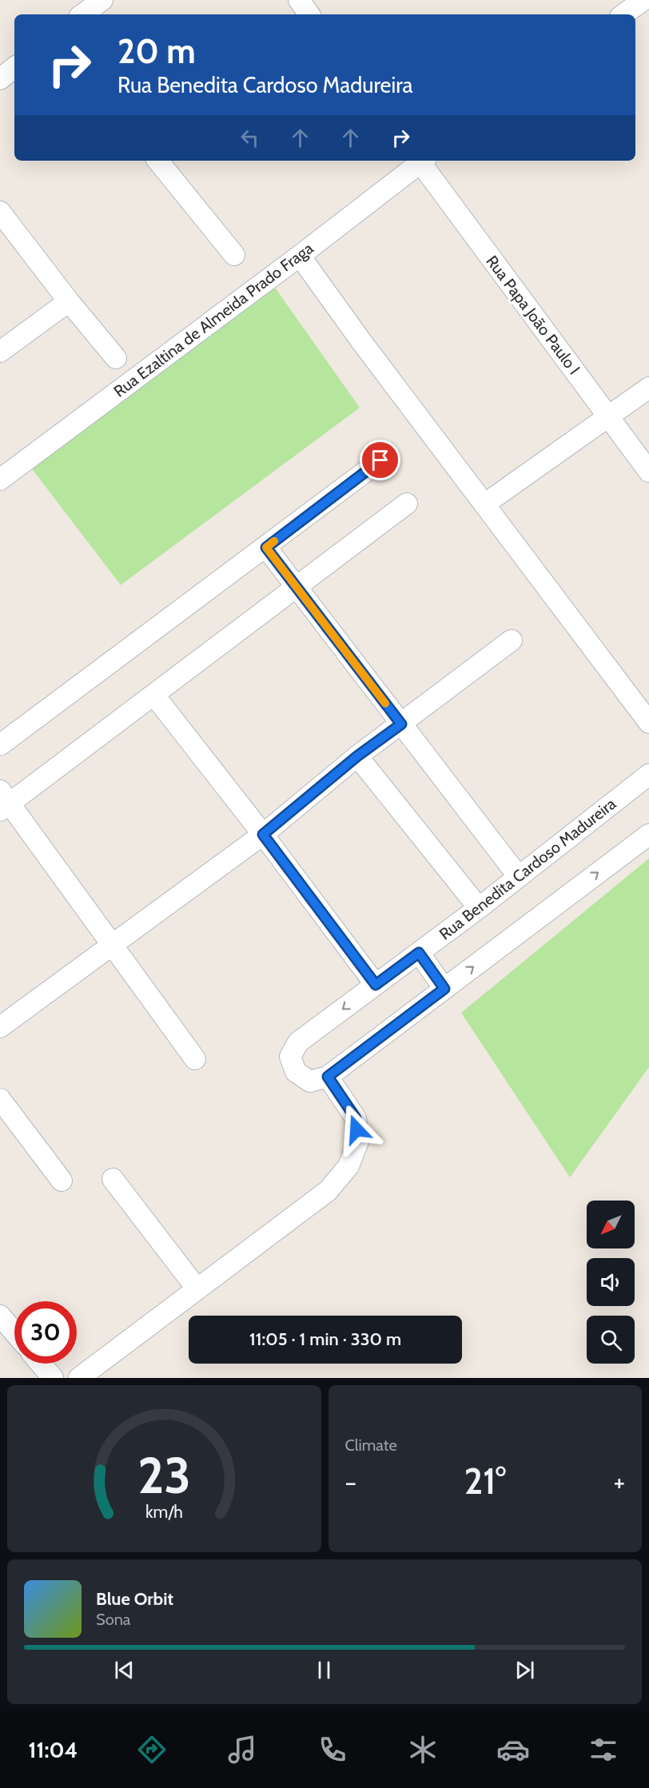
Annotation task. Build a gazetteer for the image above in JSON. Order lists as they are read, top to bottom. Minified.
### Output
{"streets":{"street":["Rua Papa João Paulo I","Rua Ezaltina de Almeida Prado Fraga","Rua Benedita Cardoso Madureira"]},"north":"bottom left","page":{"turn":["20 m","Rua Benedita Cardoso Madureira"],"limit":"30","trip":"11:05 · 1 min · 330 m","tile":"Climate","heat":["−","21°","+"],"song":["Blue Orbit","Sona"],"tabs":"11:04","gauge":["23","km/h"]}}
